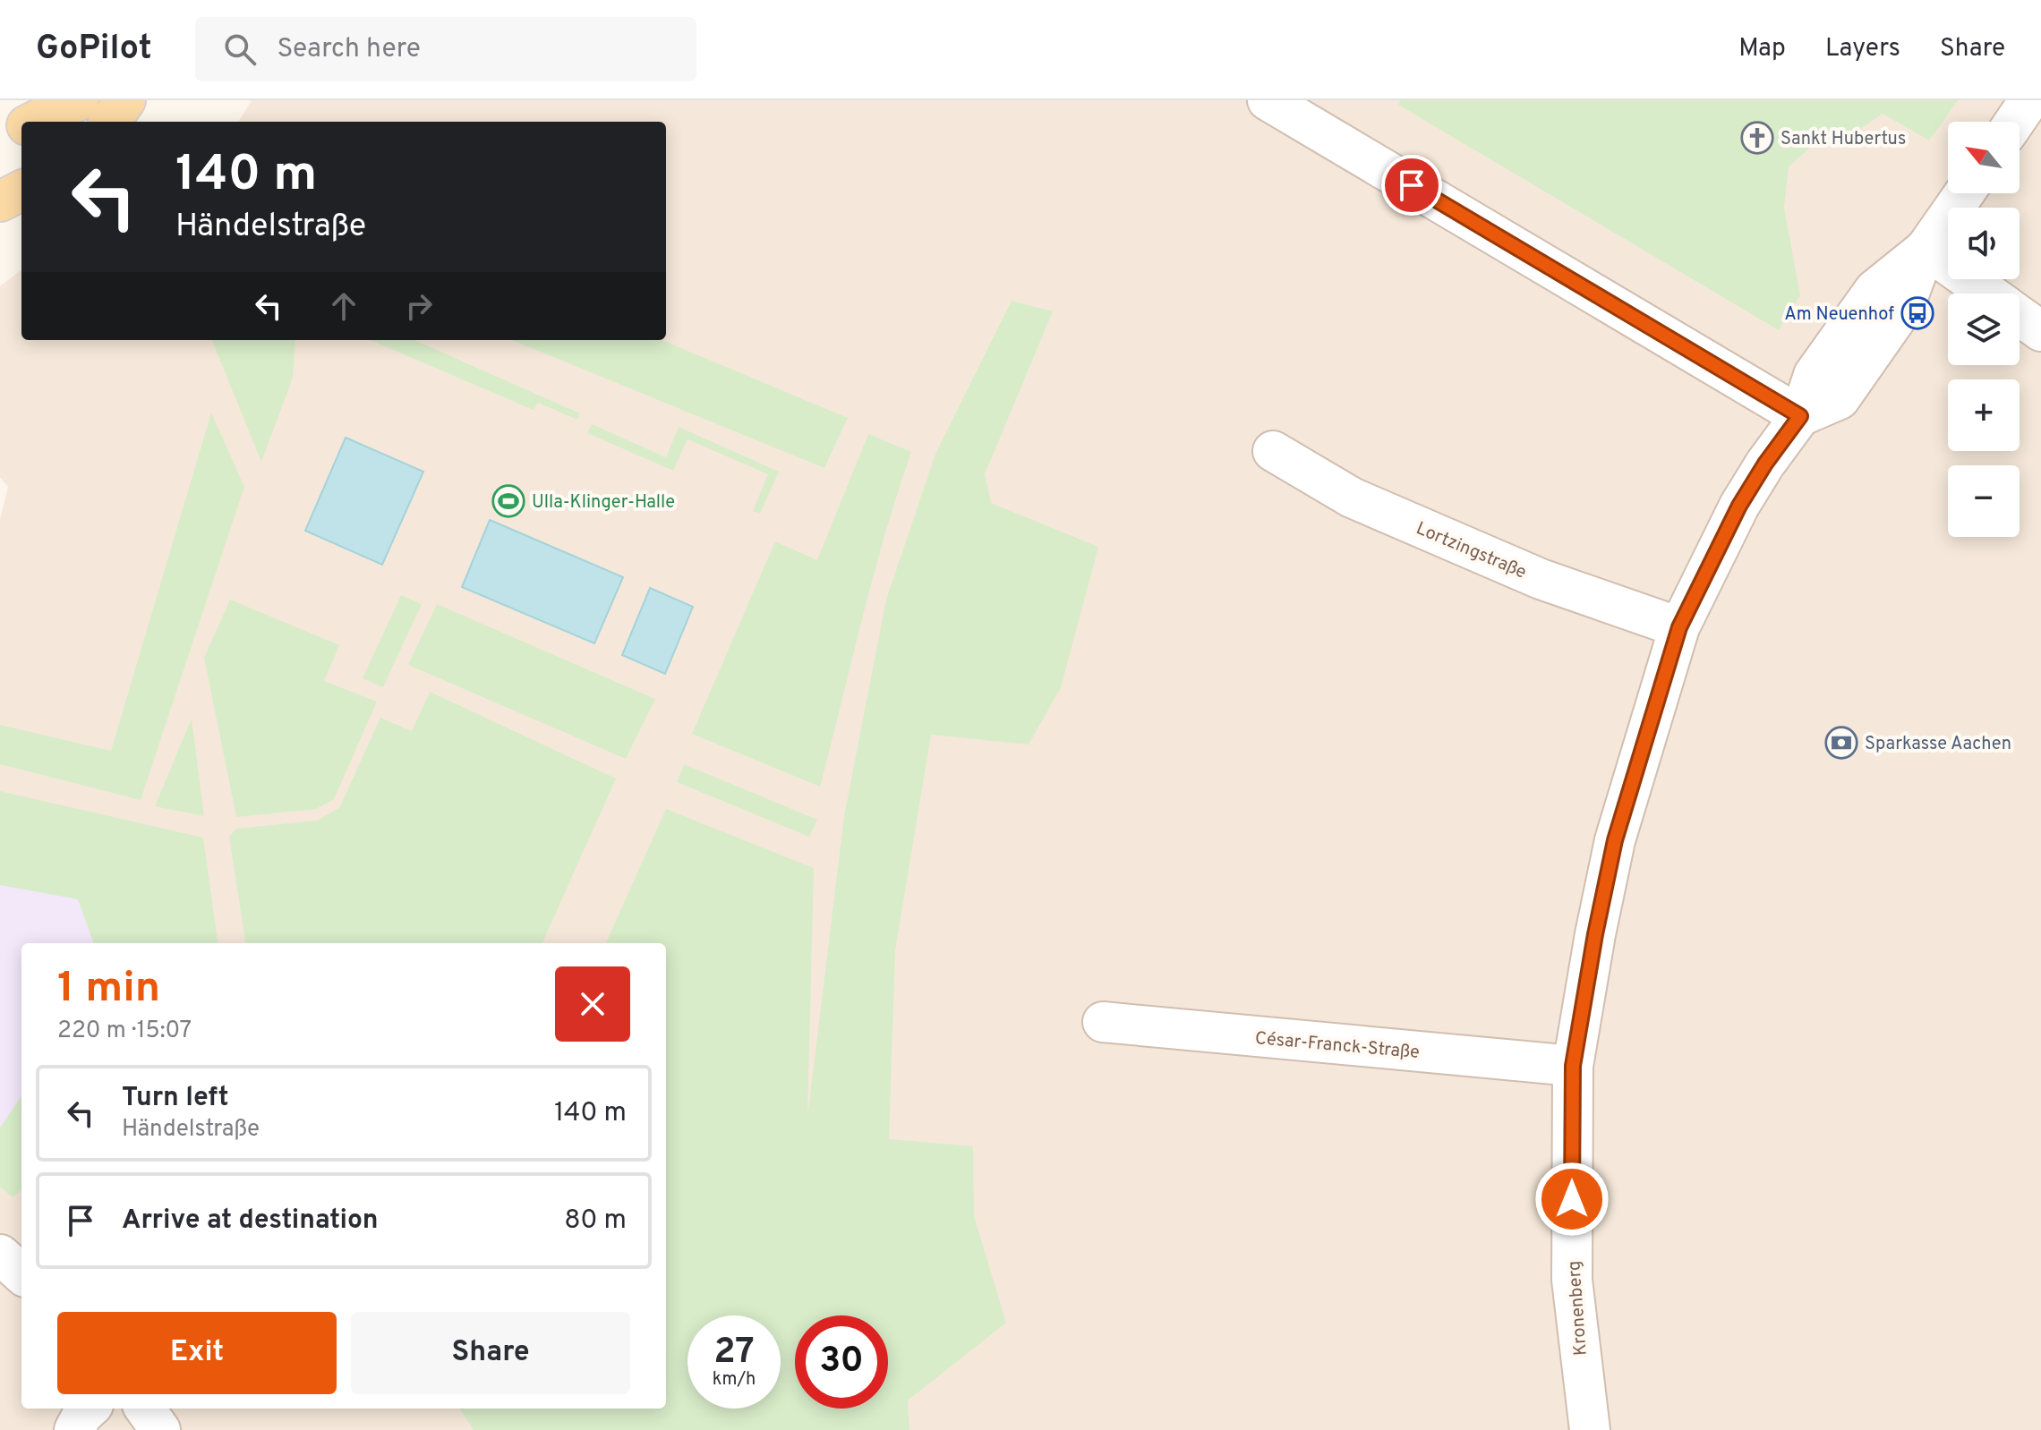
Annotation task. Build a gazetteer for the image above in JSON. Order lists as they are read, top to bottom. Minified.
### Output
{"streets":{"street":["Lortzingstraße","César-Franck-Straße","Kronenberg"]},"crossings":[["Lortzingstraße","Kronenberg"],["César-Franck-Straße","Kronenberg"]],"places":{"church":["Sankt Hubertus"],"bus stop":["Am Neuenhof"],"sports":["Ulla-Klinger-Halle"],"bank":["Sparkasse Aachen"]},"north":"top left","page":{"header":"GoPilot","search":"Search here","nav":["Map","Layers","Share"],"map_buttons":["+","−"],"turn":["140 m","Händelstraße"],"heading":["1 min","220 m · 15:07"],"list":[{"name":"Turn left","note":"Händelstraße","value":"140 m"},{"name":"Arrive at destination","value":"80 m"}],"buttons":["Exit","Share"],"speed":"27 km/h","limit":"30"}}
